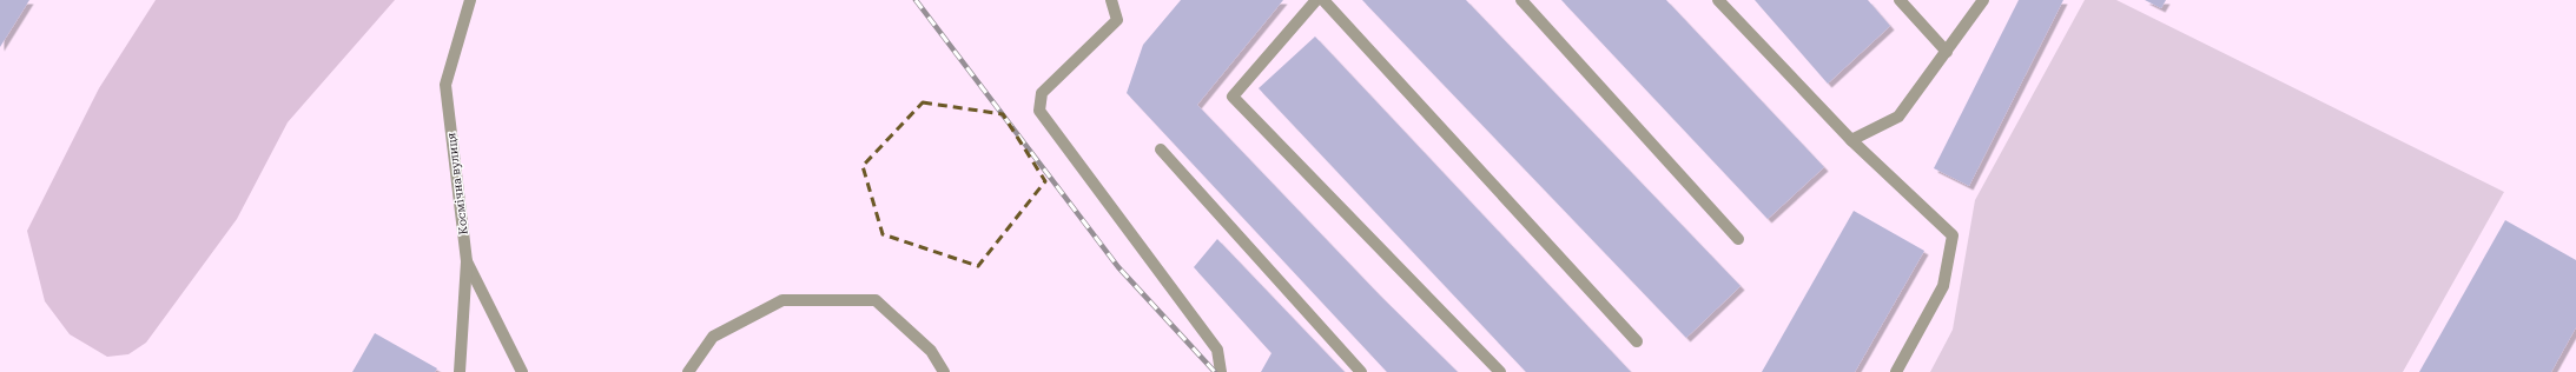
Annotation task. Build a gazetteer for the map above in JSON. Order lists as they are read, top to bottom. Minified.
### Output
{"streets":{"street":["Космічна вулиця"]}}
